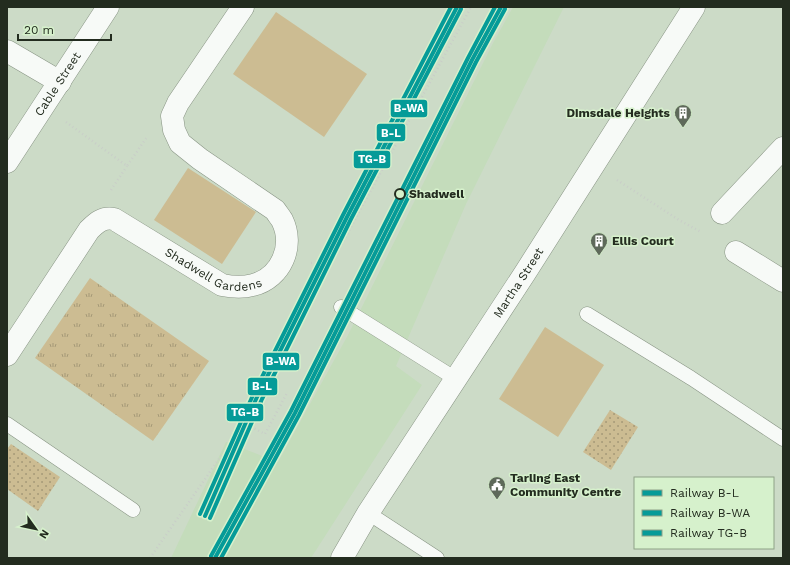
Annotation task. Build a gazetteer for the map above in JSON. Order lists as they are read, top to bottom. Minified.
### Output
{"streets":{"street":["Cable Street","Shadwell Gardens","Martha Street"]},"places":{"building":["Dimsdale Heights","Ellis Court"],"other":["Shadwell"],"public building":["Tarling East Community Centre"]},"lines":["rail line B-L","rail line TG-B","rail line B-WA"],"legend":["Railway B-L","Railway B-WA","Railway TG-B"],"scale_bar":"20 m","north":"bottom right"}
